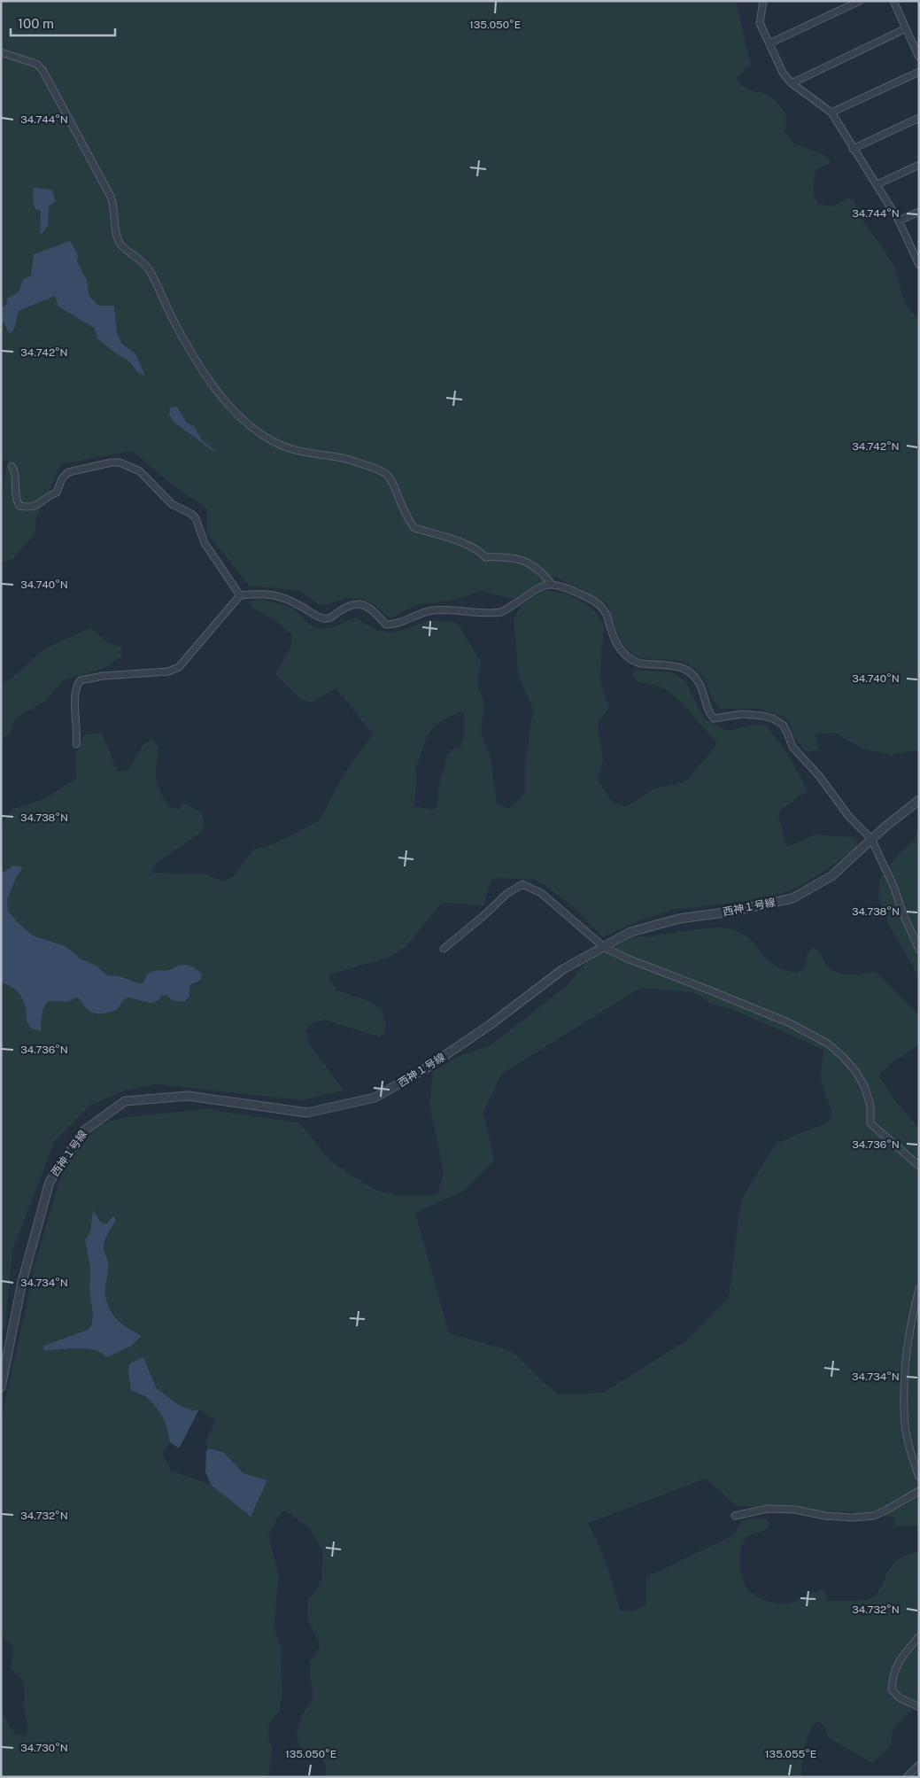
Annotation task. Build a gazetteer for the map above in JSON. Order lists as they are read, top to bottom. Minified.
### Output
{"streets":{"street":["西神１号線"]},"scale_bar":"100 m","coordinates":["135.050°E","34.744°N","34.742°N","34.740°N","34.738°N","34.736°N","34.734°N","34.732°N","34.730°N","135.055°E"]}
